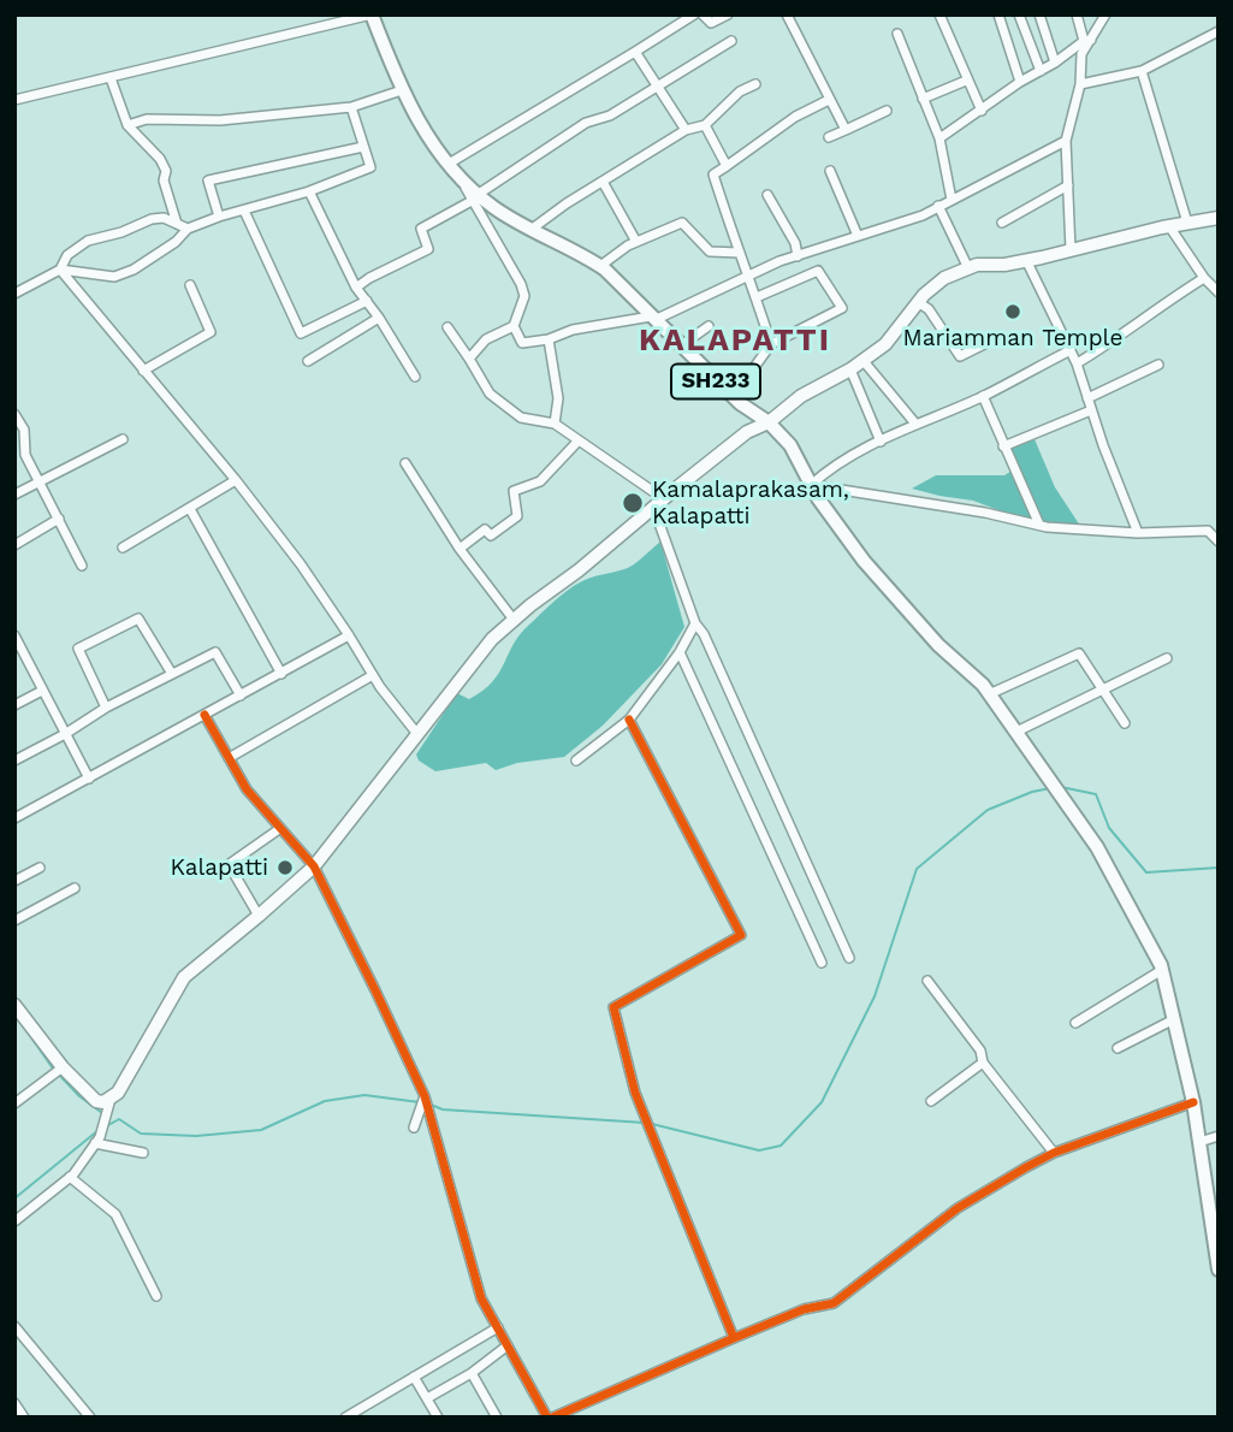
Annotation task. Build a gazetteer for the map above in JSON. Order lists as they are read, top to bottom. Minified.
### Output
{"streets":{"main road":["SH233"]},"districts":["KALAPATTI"],"places":["Mariamman Temple","Kamalaprakasam, Kalapatti","Kalapatti"]}
